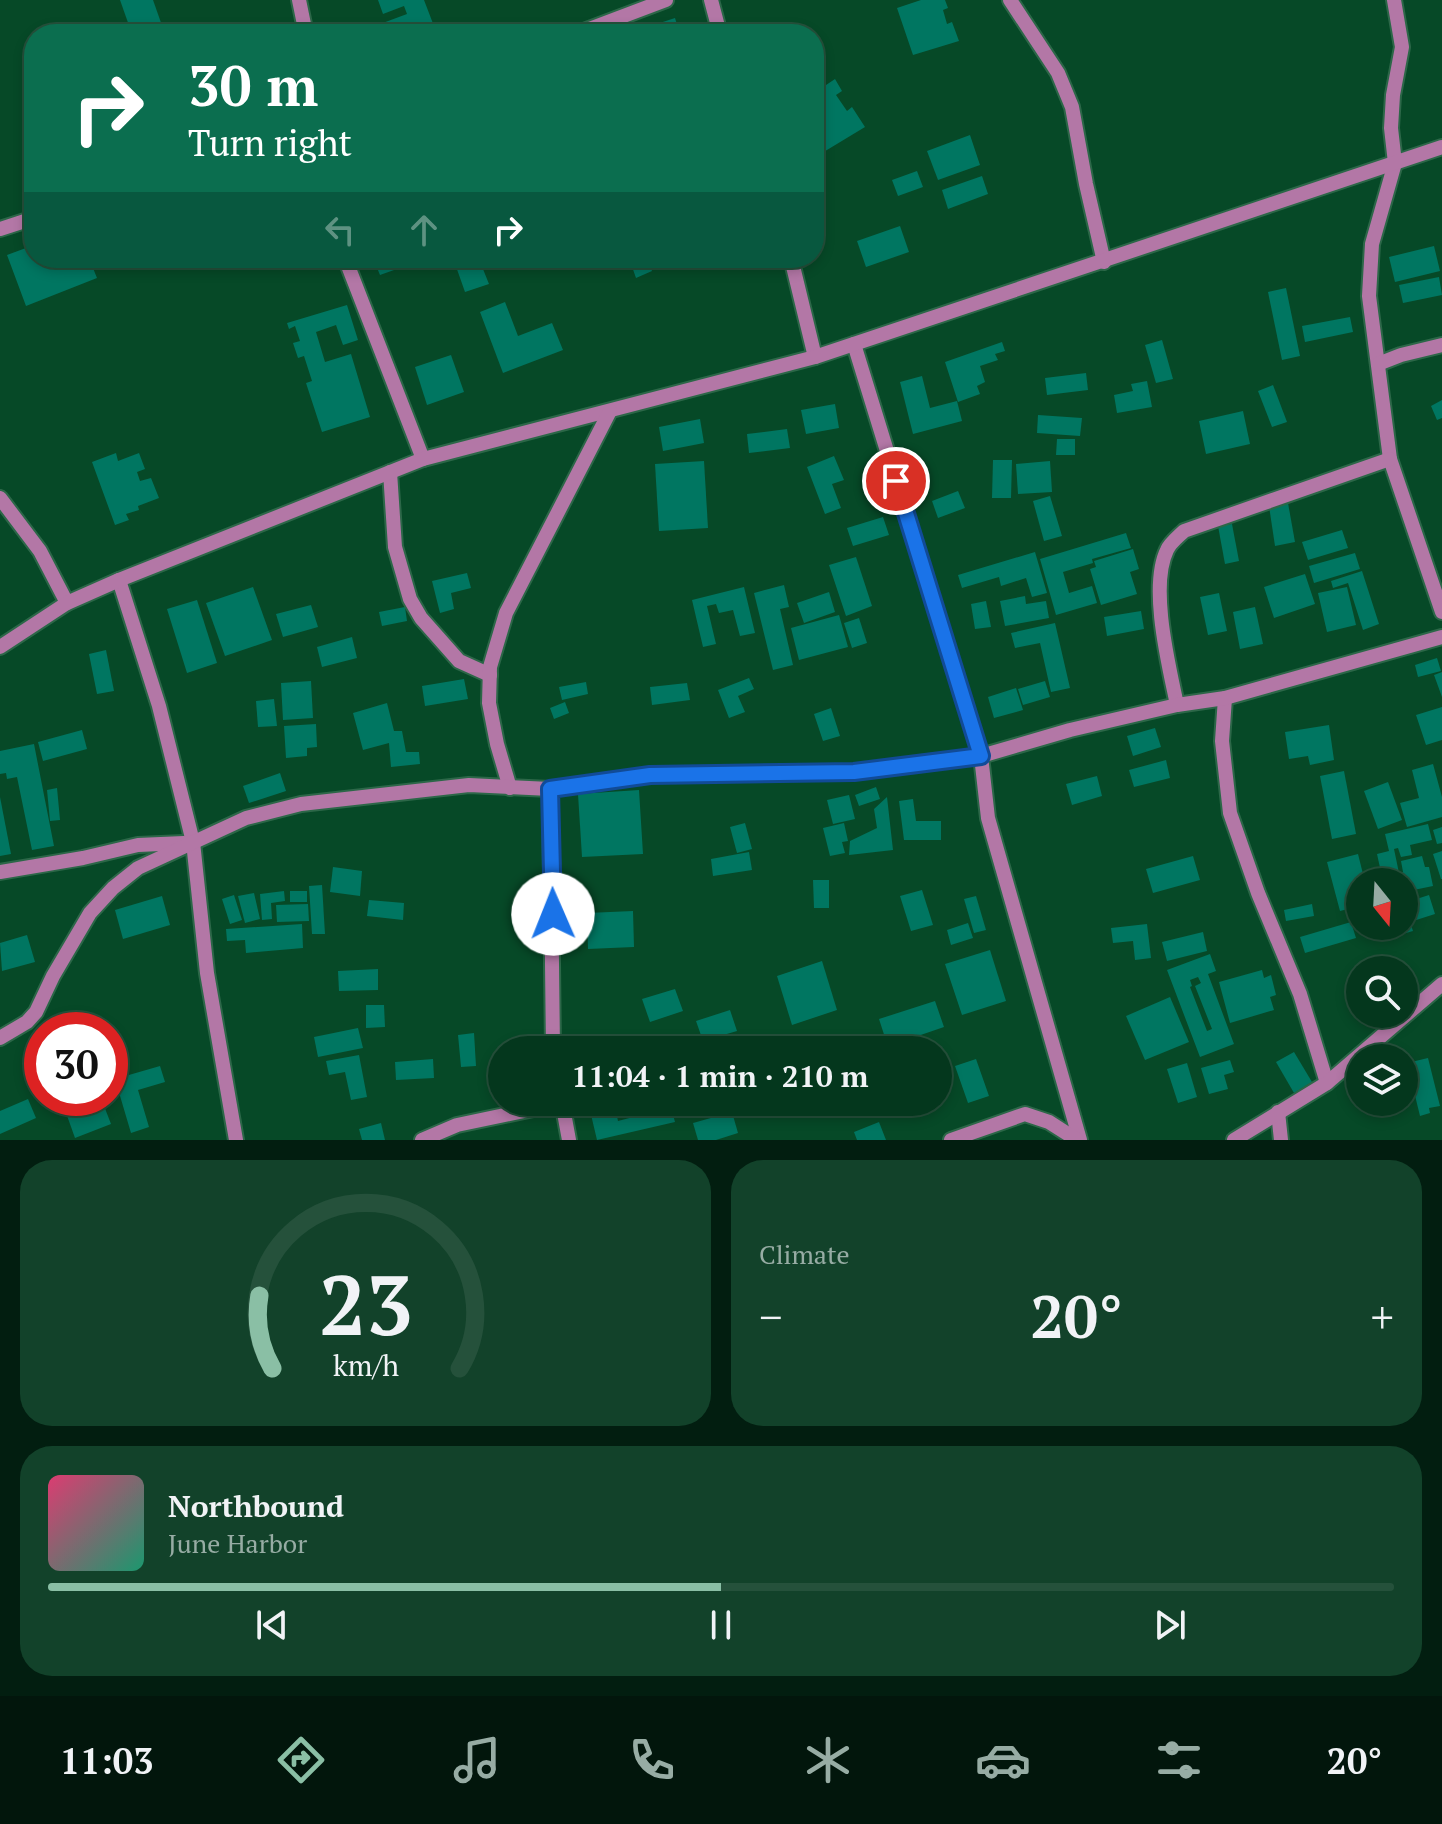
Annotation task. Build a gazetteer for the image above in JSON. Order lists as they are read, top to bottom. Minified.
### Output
{"north":"bottom","page":{"turn":["30 m","Turn right"],"limit":"30","trip":"11:04 · 1 min · 210 m","tile":"Climate","heat":["−","20°","+"],"song":["Northbound","June Harbor"],"tabs":["11:03","20°"],"gauge":["23","km/h"]}}
